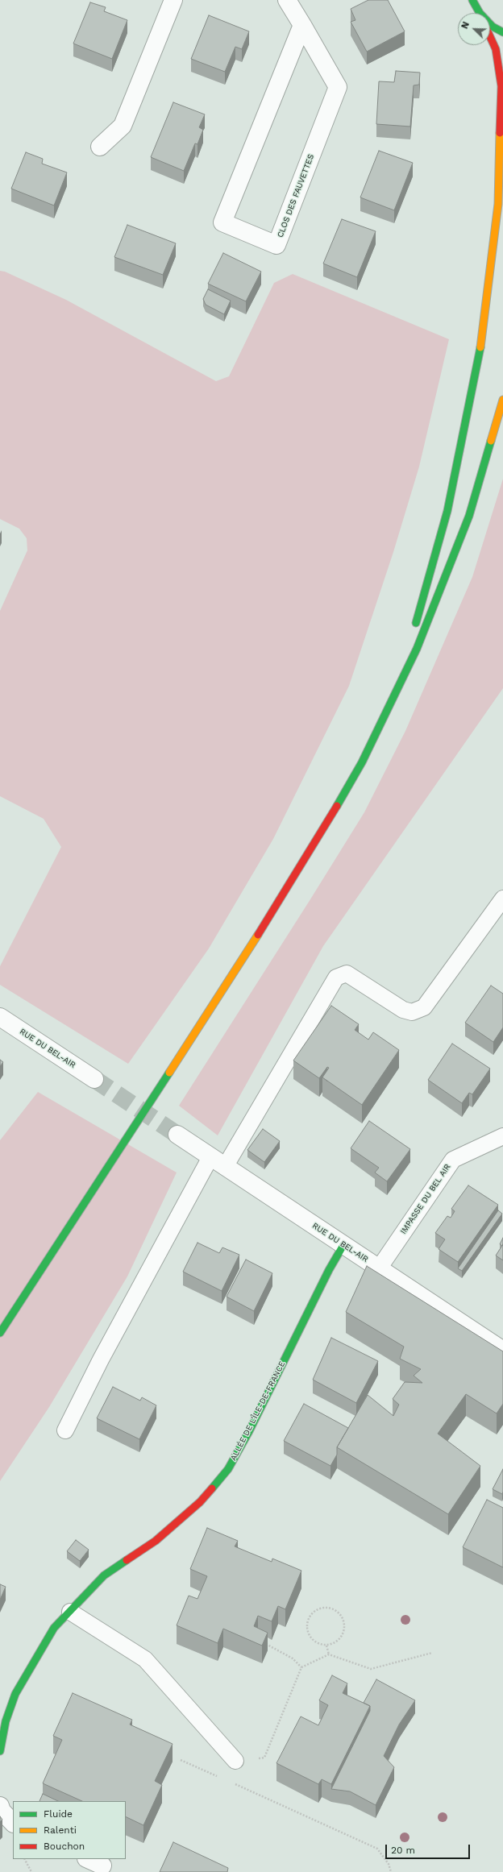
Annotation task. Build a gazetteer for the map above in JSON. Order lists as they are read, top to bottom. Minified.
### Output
{"streets":{"main road":["ALLÉE DE L'ÎLE-DE-FRANCE"],"street":["CLOS DES FAUVETTES","RUE DU BEL-AIR"],"lane":["IMPASSE DU BEL AIR"]},"crossings":[["RUE DU BEL-AIR","IMPASSE DU BEL AIR"],["RUE DU BEL-AIR","ALLÉE DE L'ÎLE-DE-FRANCE"]],"legend":["Fluide","Ralenti","Bouchon"],"scale_bar":"20 m","north":"top left"}
